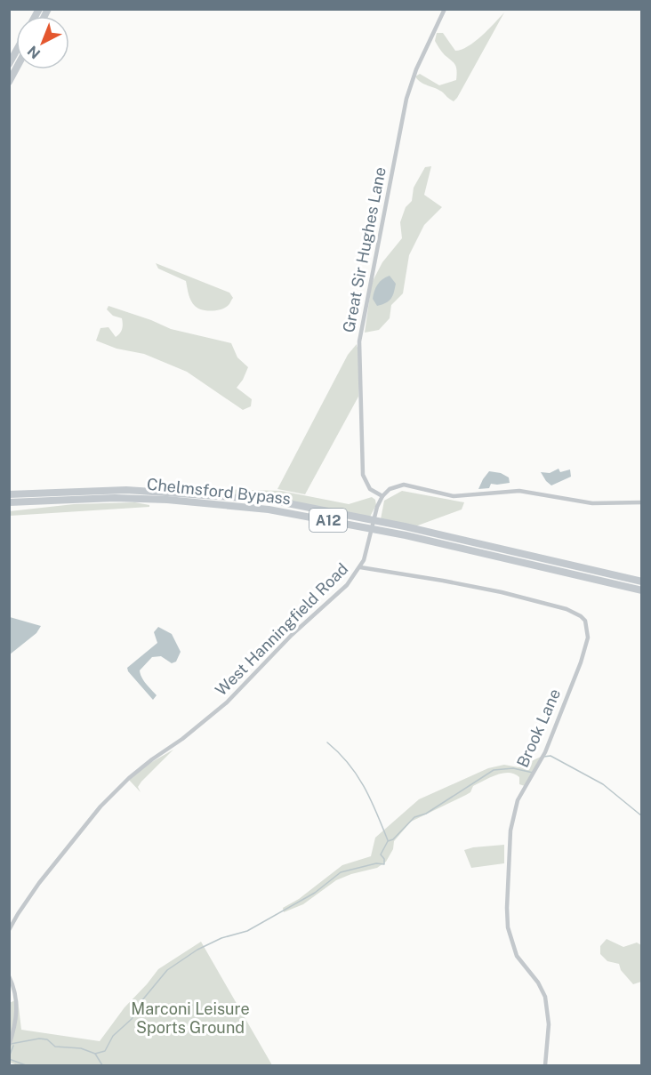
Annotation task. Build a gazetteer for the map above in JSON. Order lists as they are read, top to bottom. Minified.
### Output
{"streets":{"highway":["Chelmsford Bypass","A12"],"street":["Great Sir Hughes Lane","West Hanningfield Road","Brook Lane"]},"crossings":[["Great Sir Hughes Lane","West Hanningfield Road"],["Chelmsford Bypass","A12"],["West Hanningfield Road","Brook Lane"]],"parks":["Marconi Leisure Sports Ground"],"north":"bottom left"}
